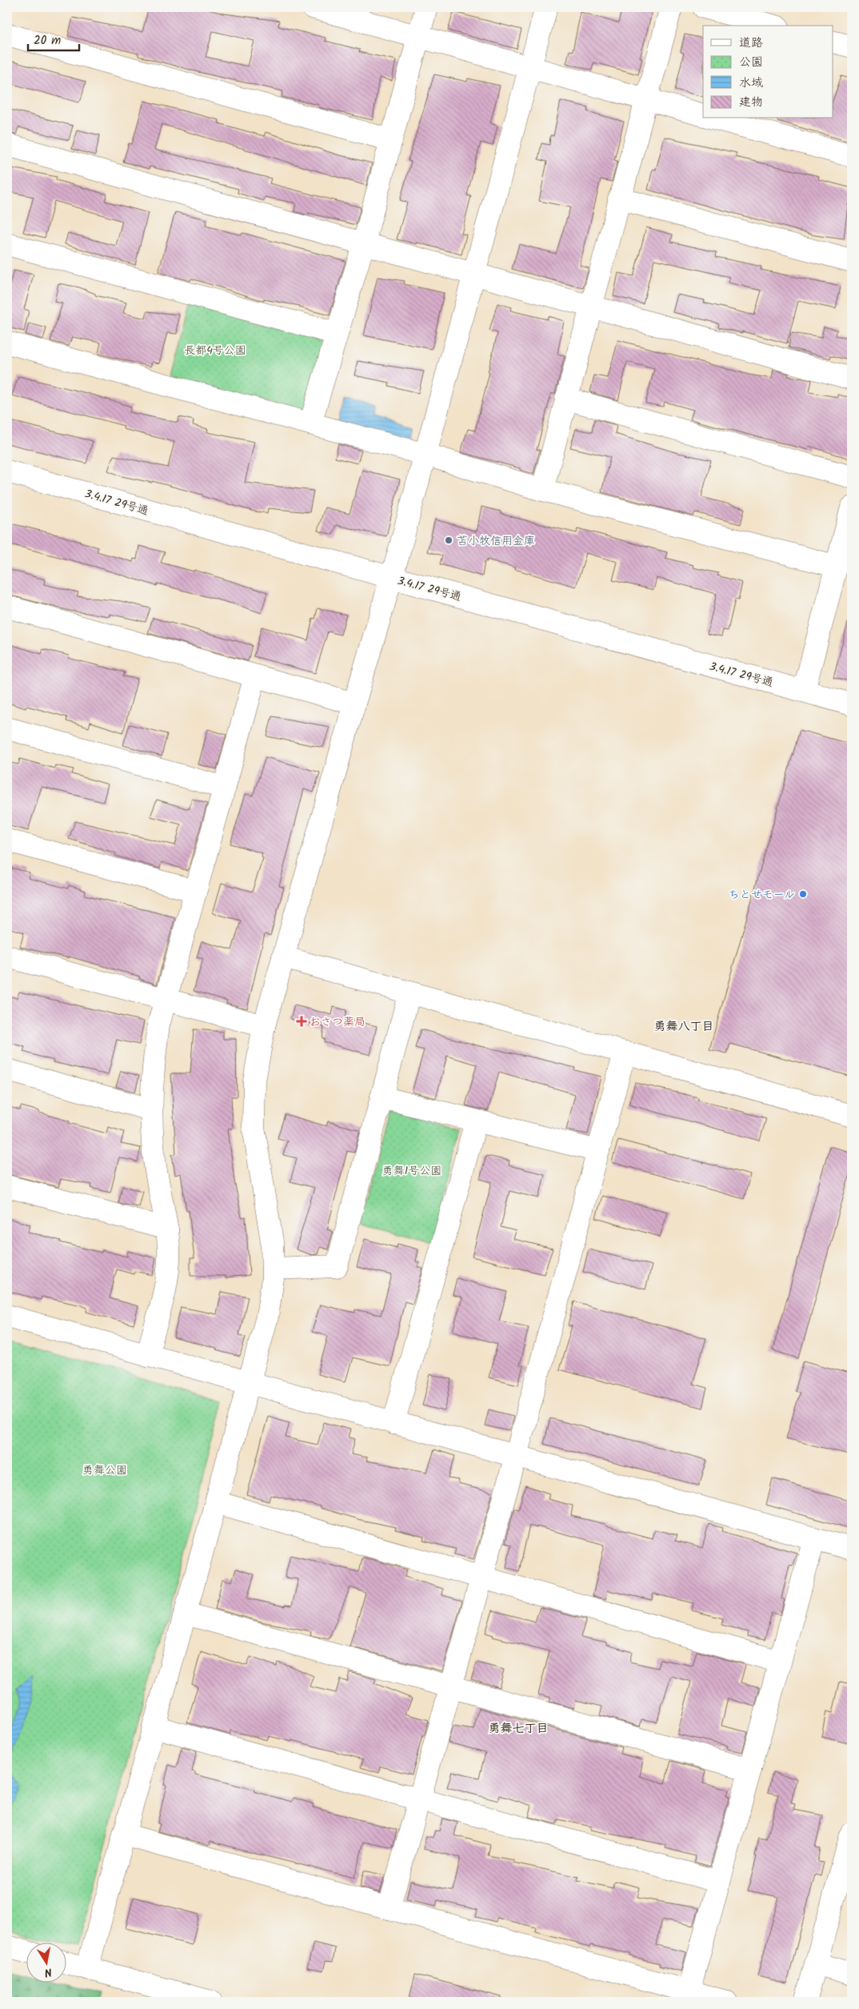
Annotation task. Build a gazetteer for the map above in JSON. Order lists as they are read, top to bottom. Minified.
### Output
{"streets":{"street":["3.4.17 29号通"]},"districts":["勇舞八丁目","勇舞七丁目"],"parks":["長都4号公園","勇舞1号公園","勇舞公園"],"places":{"other":["苫小牧信用金庫","ちとせモール"],"health":["おさつ薬局"]},"legend":["道路","公園","水域","建物"],"scale_bar":"20 m","north":"bottom"}
